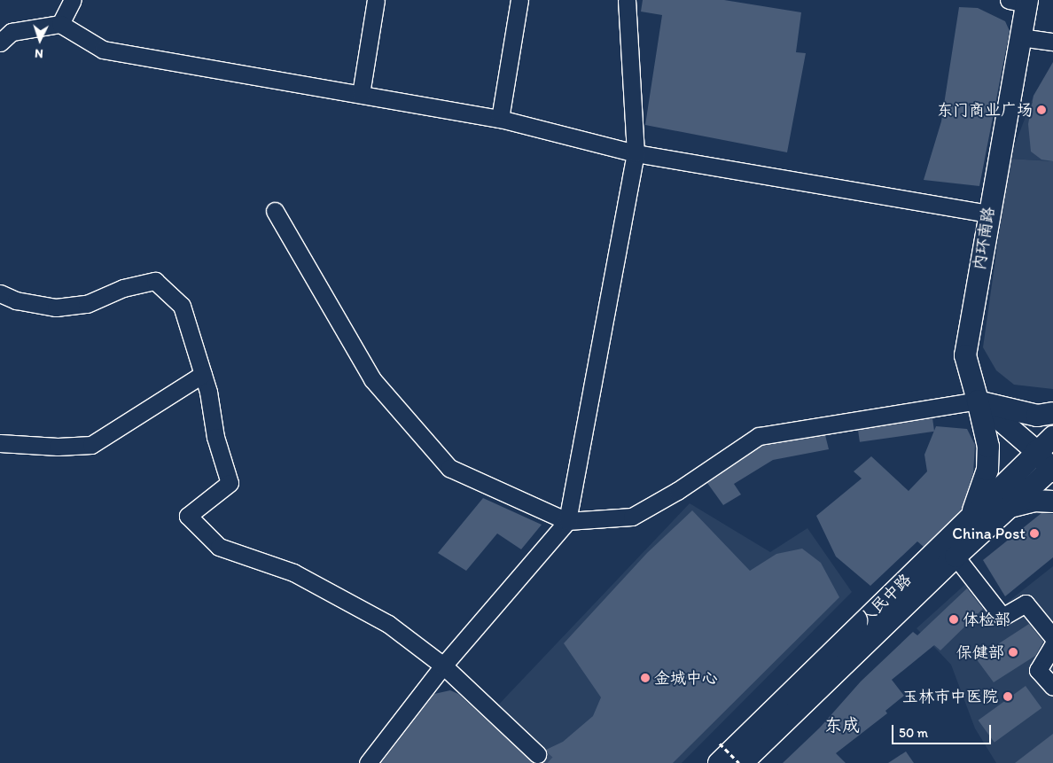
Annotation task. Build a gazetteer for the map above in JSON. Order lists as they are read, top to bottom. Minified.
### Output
{"streets":{"main road":["内环南路","人民中路"]},"crossings":[["内环南路","人民中路"]],"districts":["东成"],"places":["东门商业广场","China Post","体检部","保健部","金城中心","玉林市中医院"],"scale_bar":"50 m","north":"bottom"}
